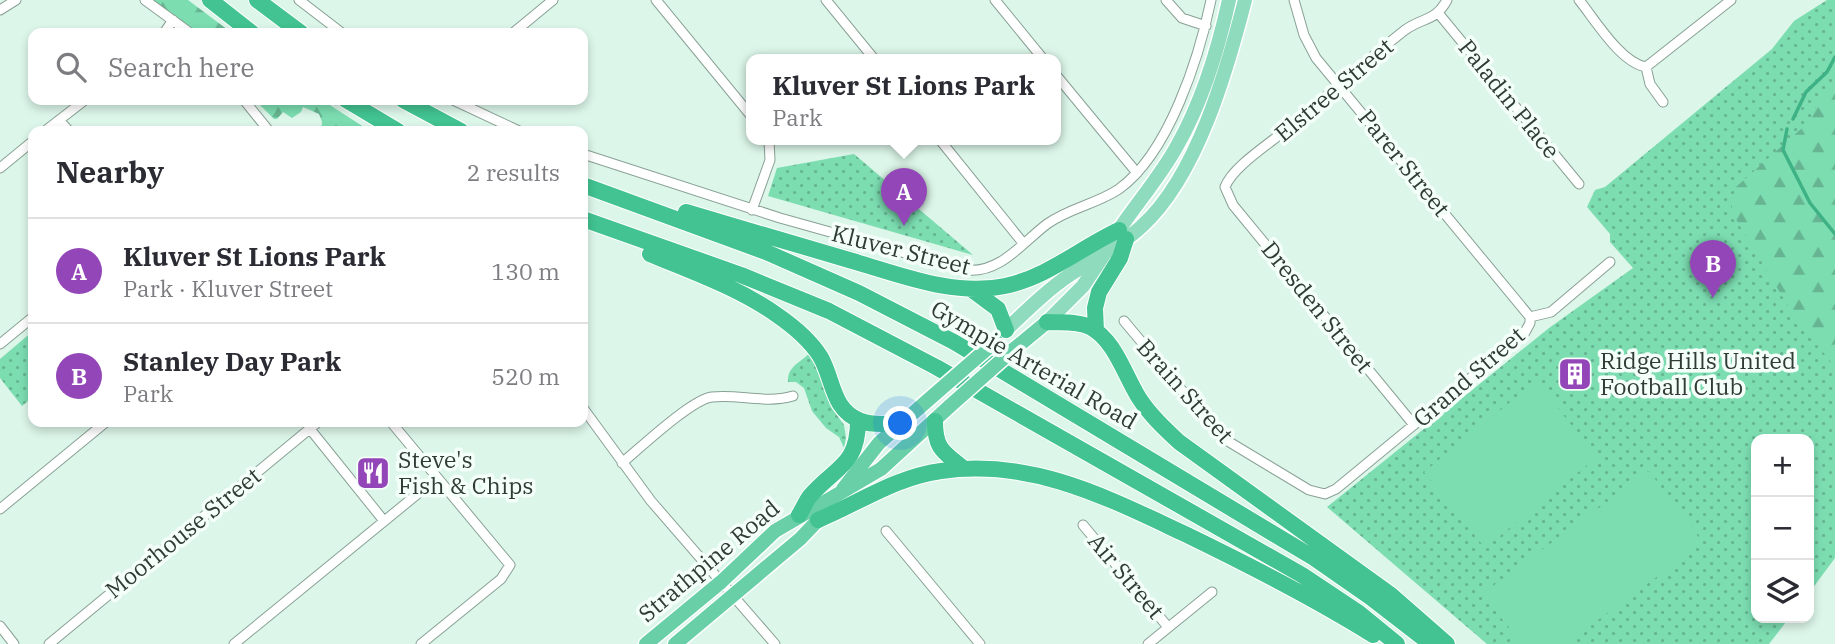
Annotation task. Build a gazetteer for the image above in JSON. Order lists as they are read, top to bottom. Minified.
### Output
{"streets":{"highway":["Gympie Arterial Road","Strathpine Road"],"street":["Elstree Street","Paladin Place","Parer Street","Kluver Street","Dresden Street","Grand Street","Brain Street","Moorhouse Street","Air Street"]},"crossings":[["Elstree Street","Paladin Place"],["Elstree Street","Parer Street"],["Elstree Street","Dresden Street"],["Parer Street","Grand Street"],["Dresden Street","Grand Street"],["Grand Street","Brain Street"]],"places":{"building":["Ridge Hills United Football Club"],"restaurant":["Steve's Fish & Chips"]},"page":{"search":"Search here","popup":["Kluver St Lions Park","Park"],"heading":["Nearby","2 results"],"pins":["A","B"],"list":[{"mark":"A","name":"Kluver St Lions Park","note":"Park · Kluver Street","value":"130 m"},{"mark":"B","name":"Stanley Day Park","note":"Park","value":"520 m"}],"map_buttons":["+","−"]}}
